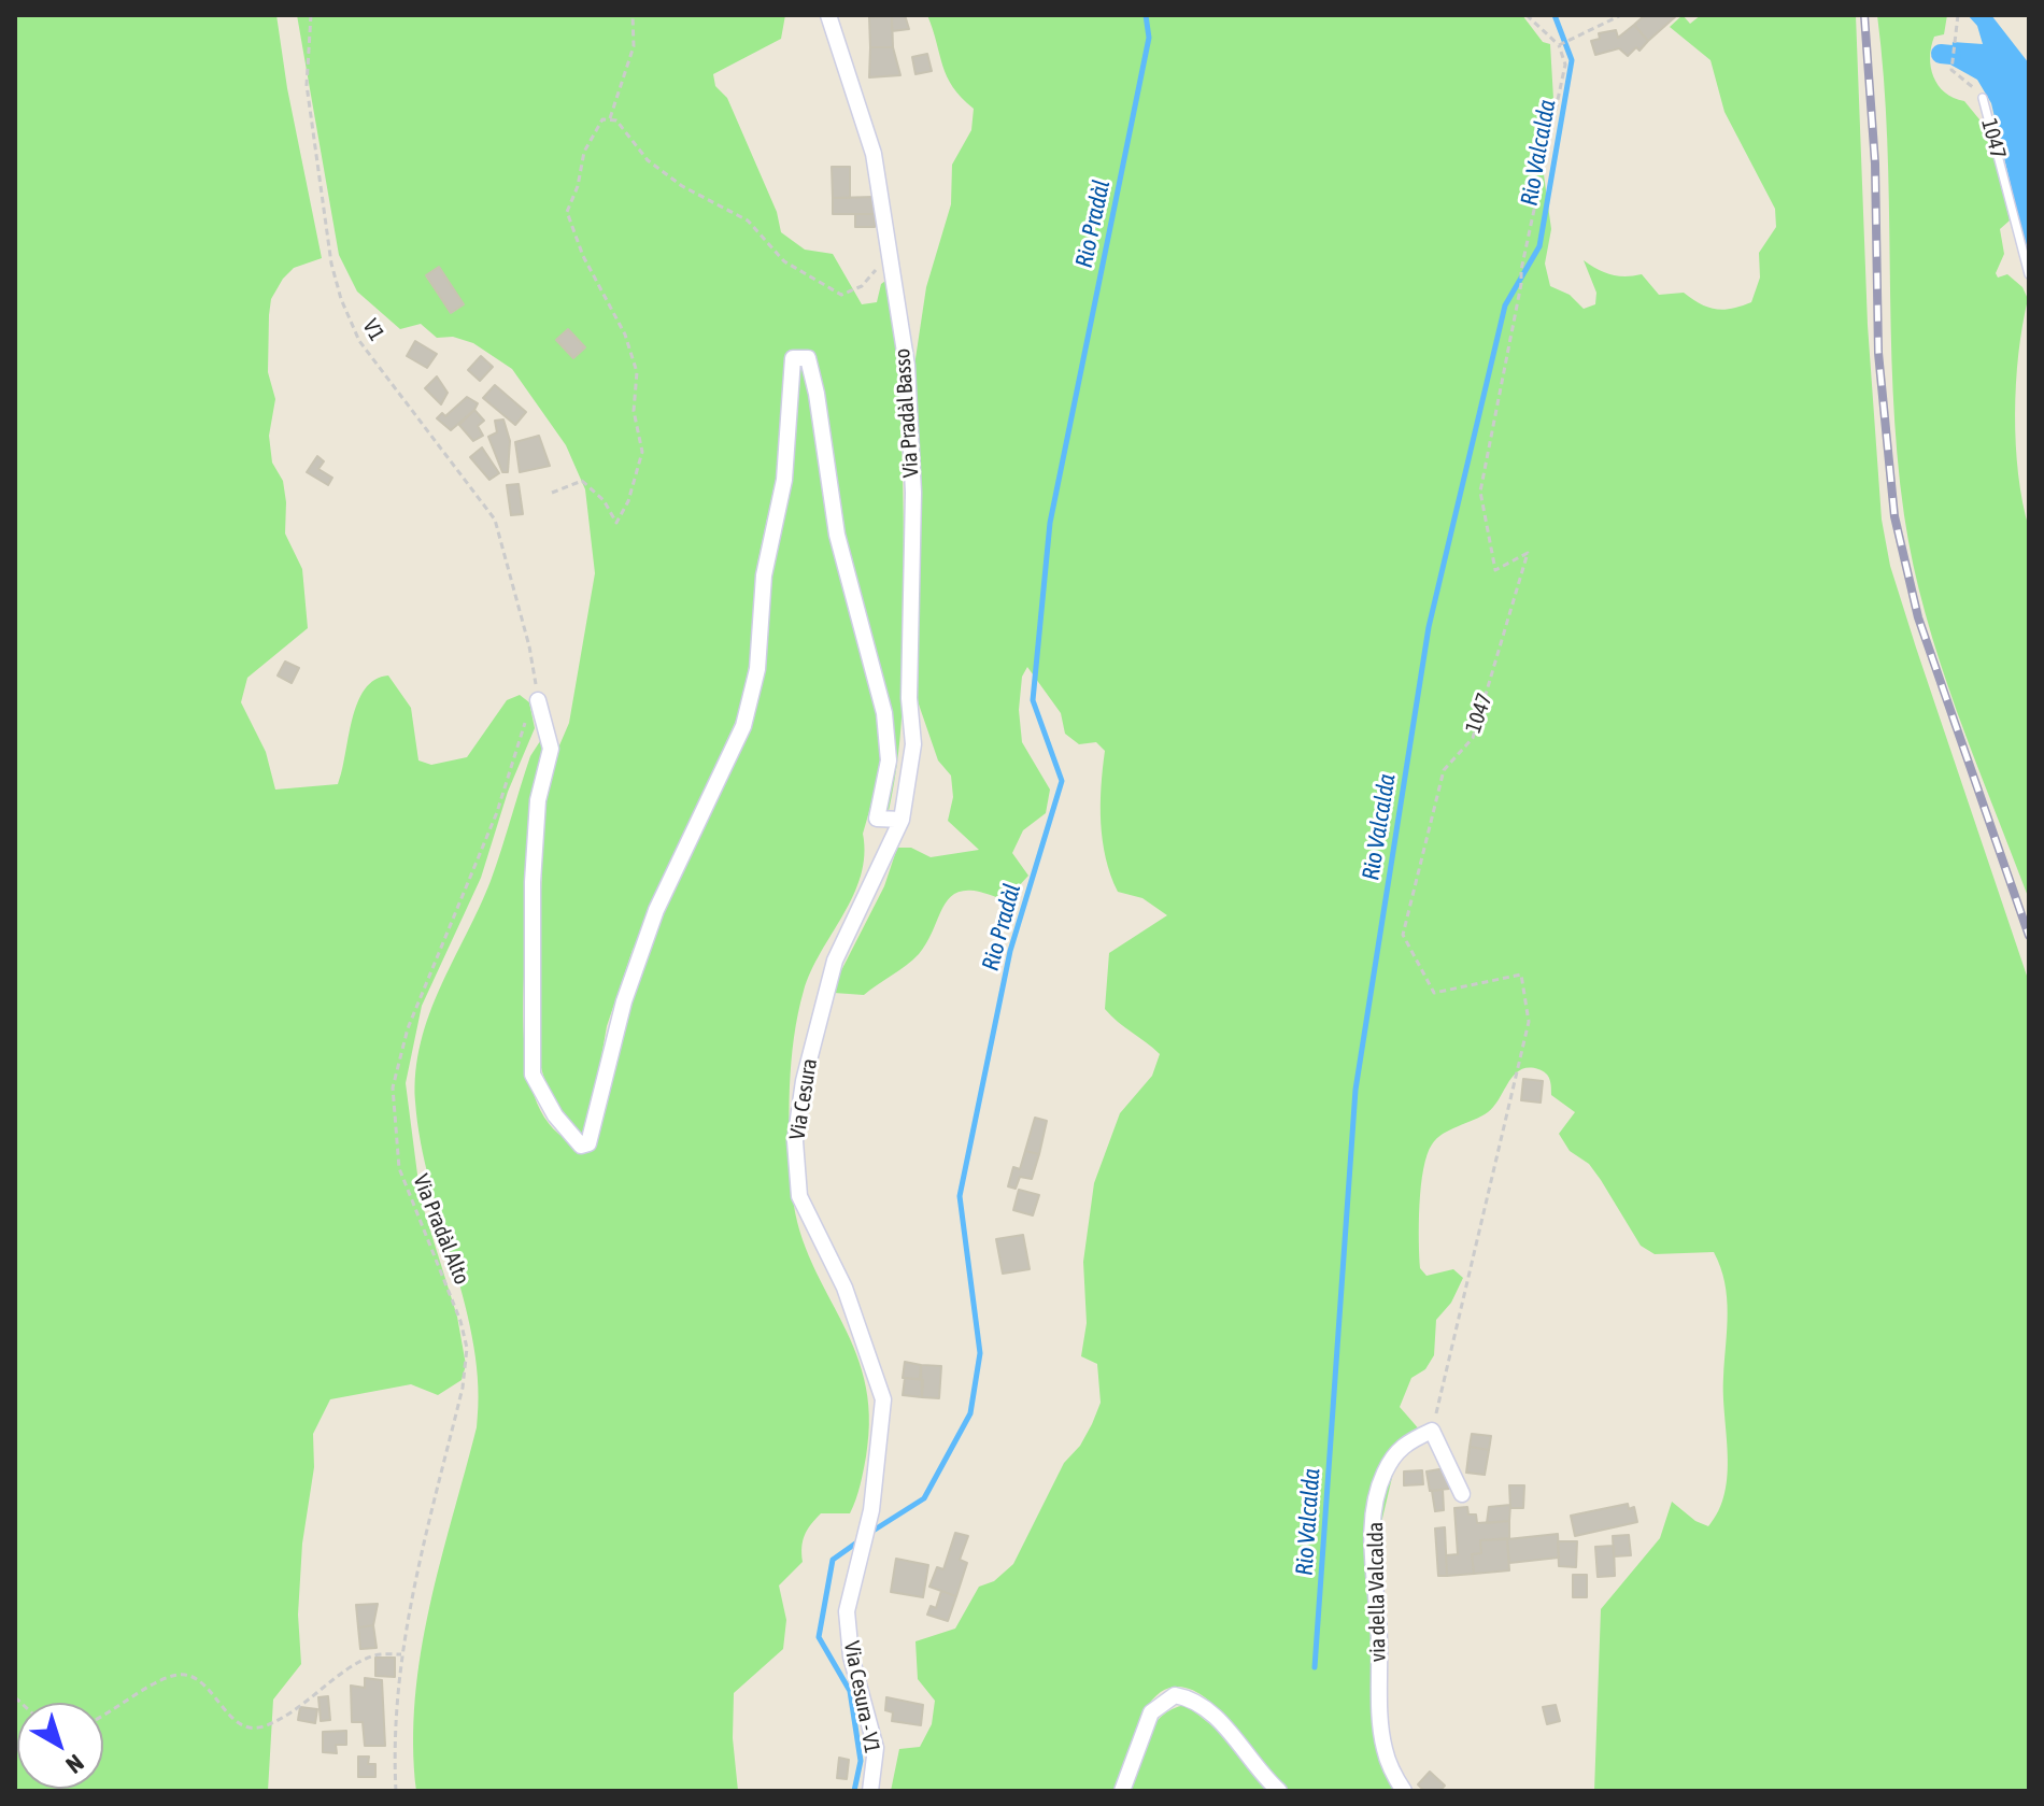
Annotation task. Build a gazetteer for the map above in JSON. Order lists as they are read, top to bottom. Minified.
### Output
{"streets":{"street":["Via Pradàl Basso","Via Cesura","via della Valcalda","Via Cesura - V1"],"lane":["1047"],"path":["V1","Via Pradàl Alto"]},"crossings":[["1047","via della Valcalda"],["V1","Via Pradàl Alto"],["Via Pradàl Basso","Via Cesura"],["Via Cesura","Via Cesura - V1"]],"water":["Rio Valcalda","Rio Pradàl"],"north":"bottom right"}
